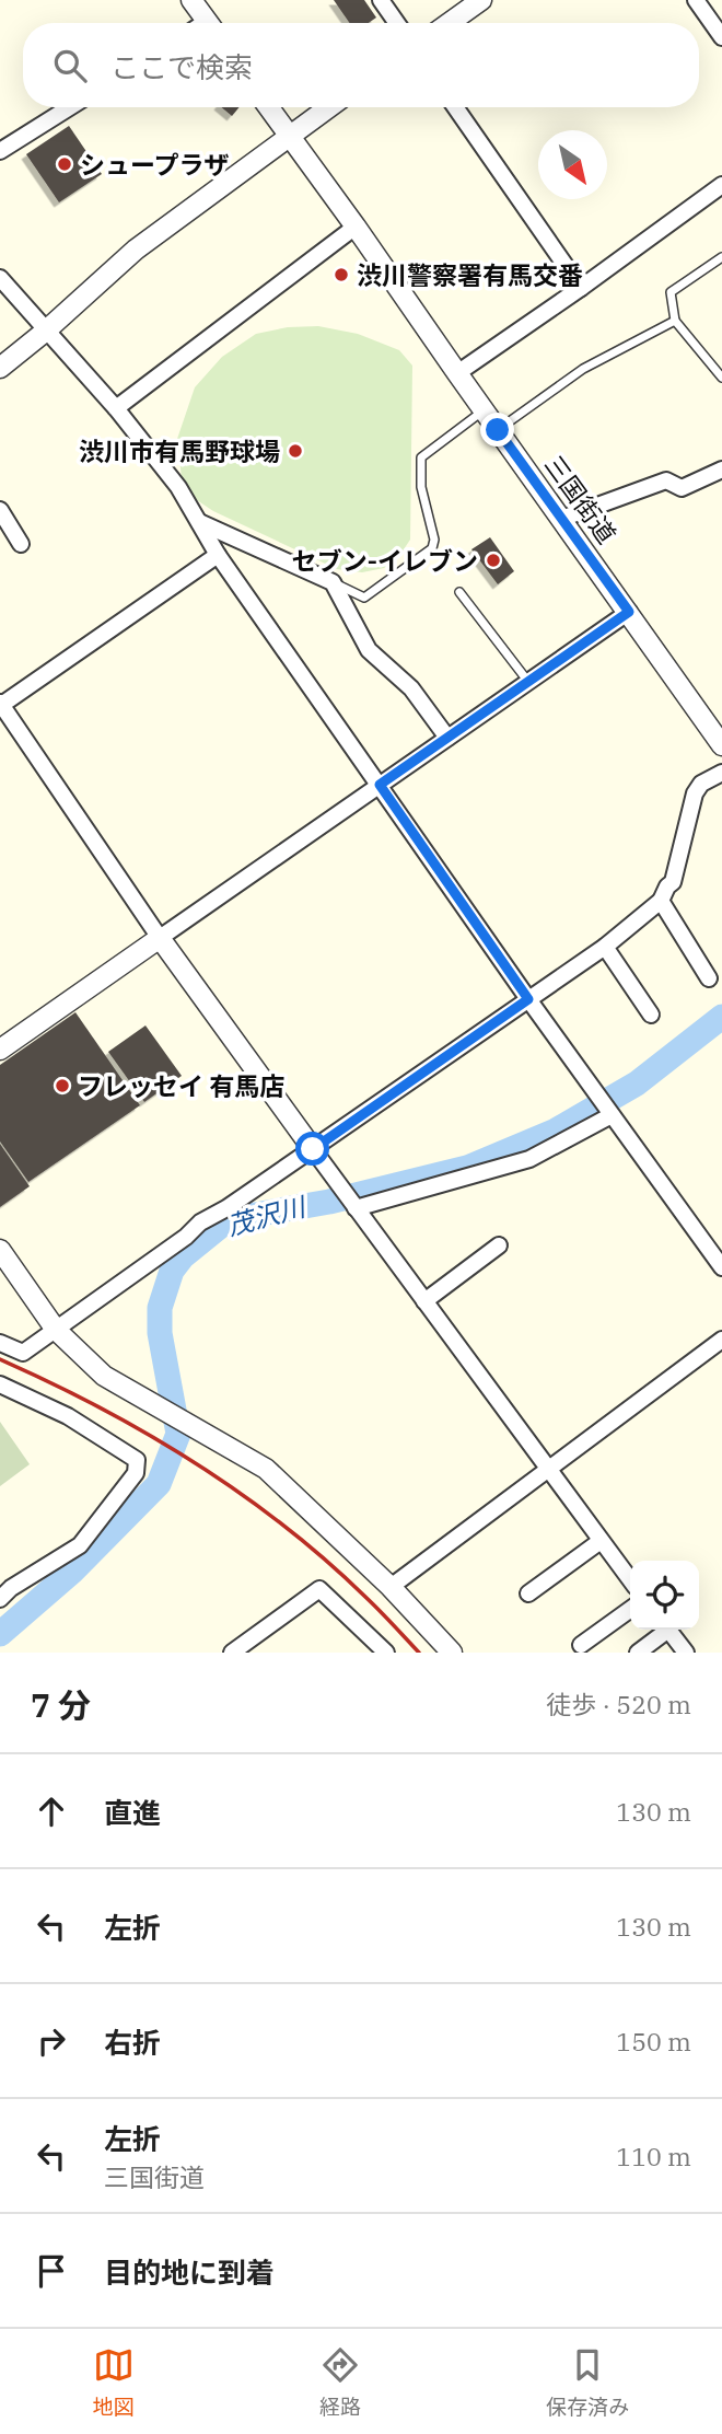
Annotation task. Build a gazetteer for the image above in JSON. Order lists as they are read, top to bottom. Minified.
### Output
{"streets":{"street":["三国街道"]},"water":["茂沢川"],"places":["シュープラザ","渋川警察署有馬交番","渋川市有馬野球場","セブン-イレブン","フレッセイ 有馬店"],"north":"bottom right","page":{"search":"ここで検索","heading":["7 分","徒歩 · 520 m"],"list":[["直進","130 m"],["左折","130 m"],["右折","150 m"],["左折","三国街道","110 m"],"目的地に到着"],"nav":["地図","経路","保存済み"]}}
